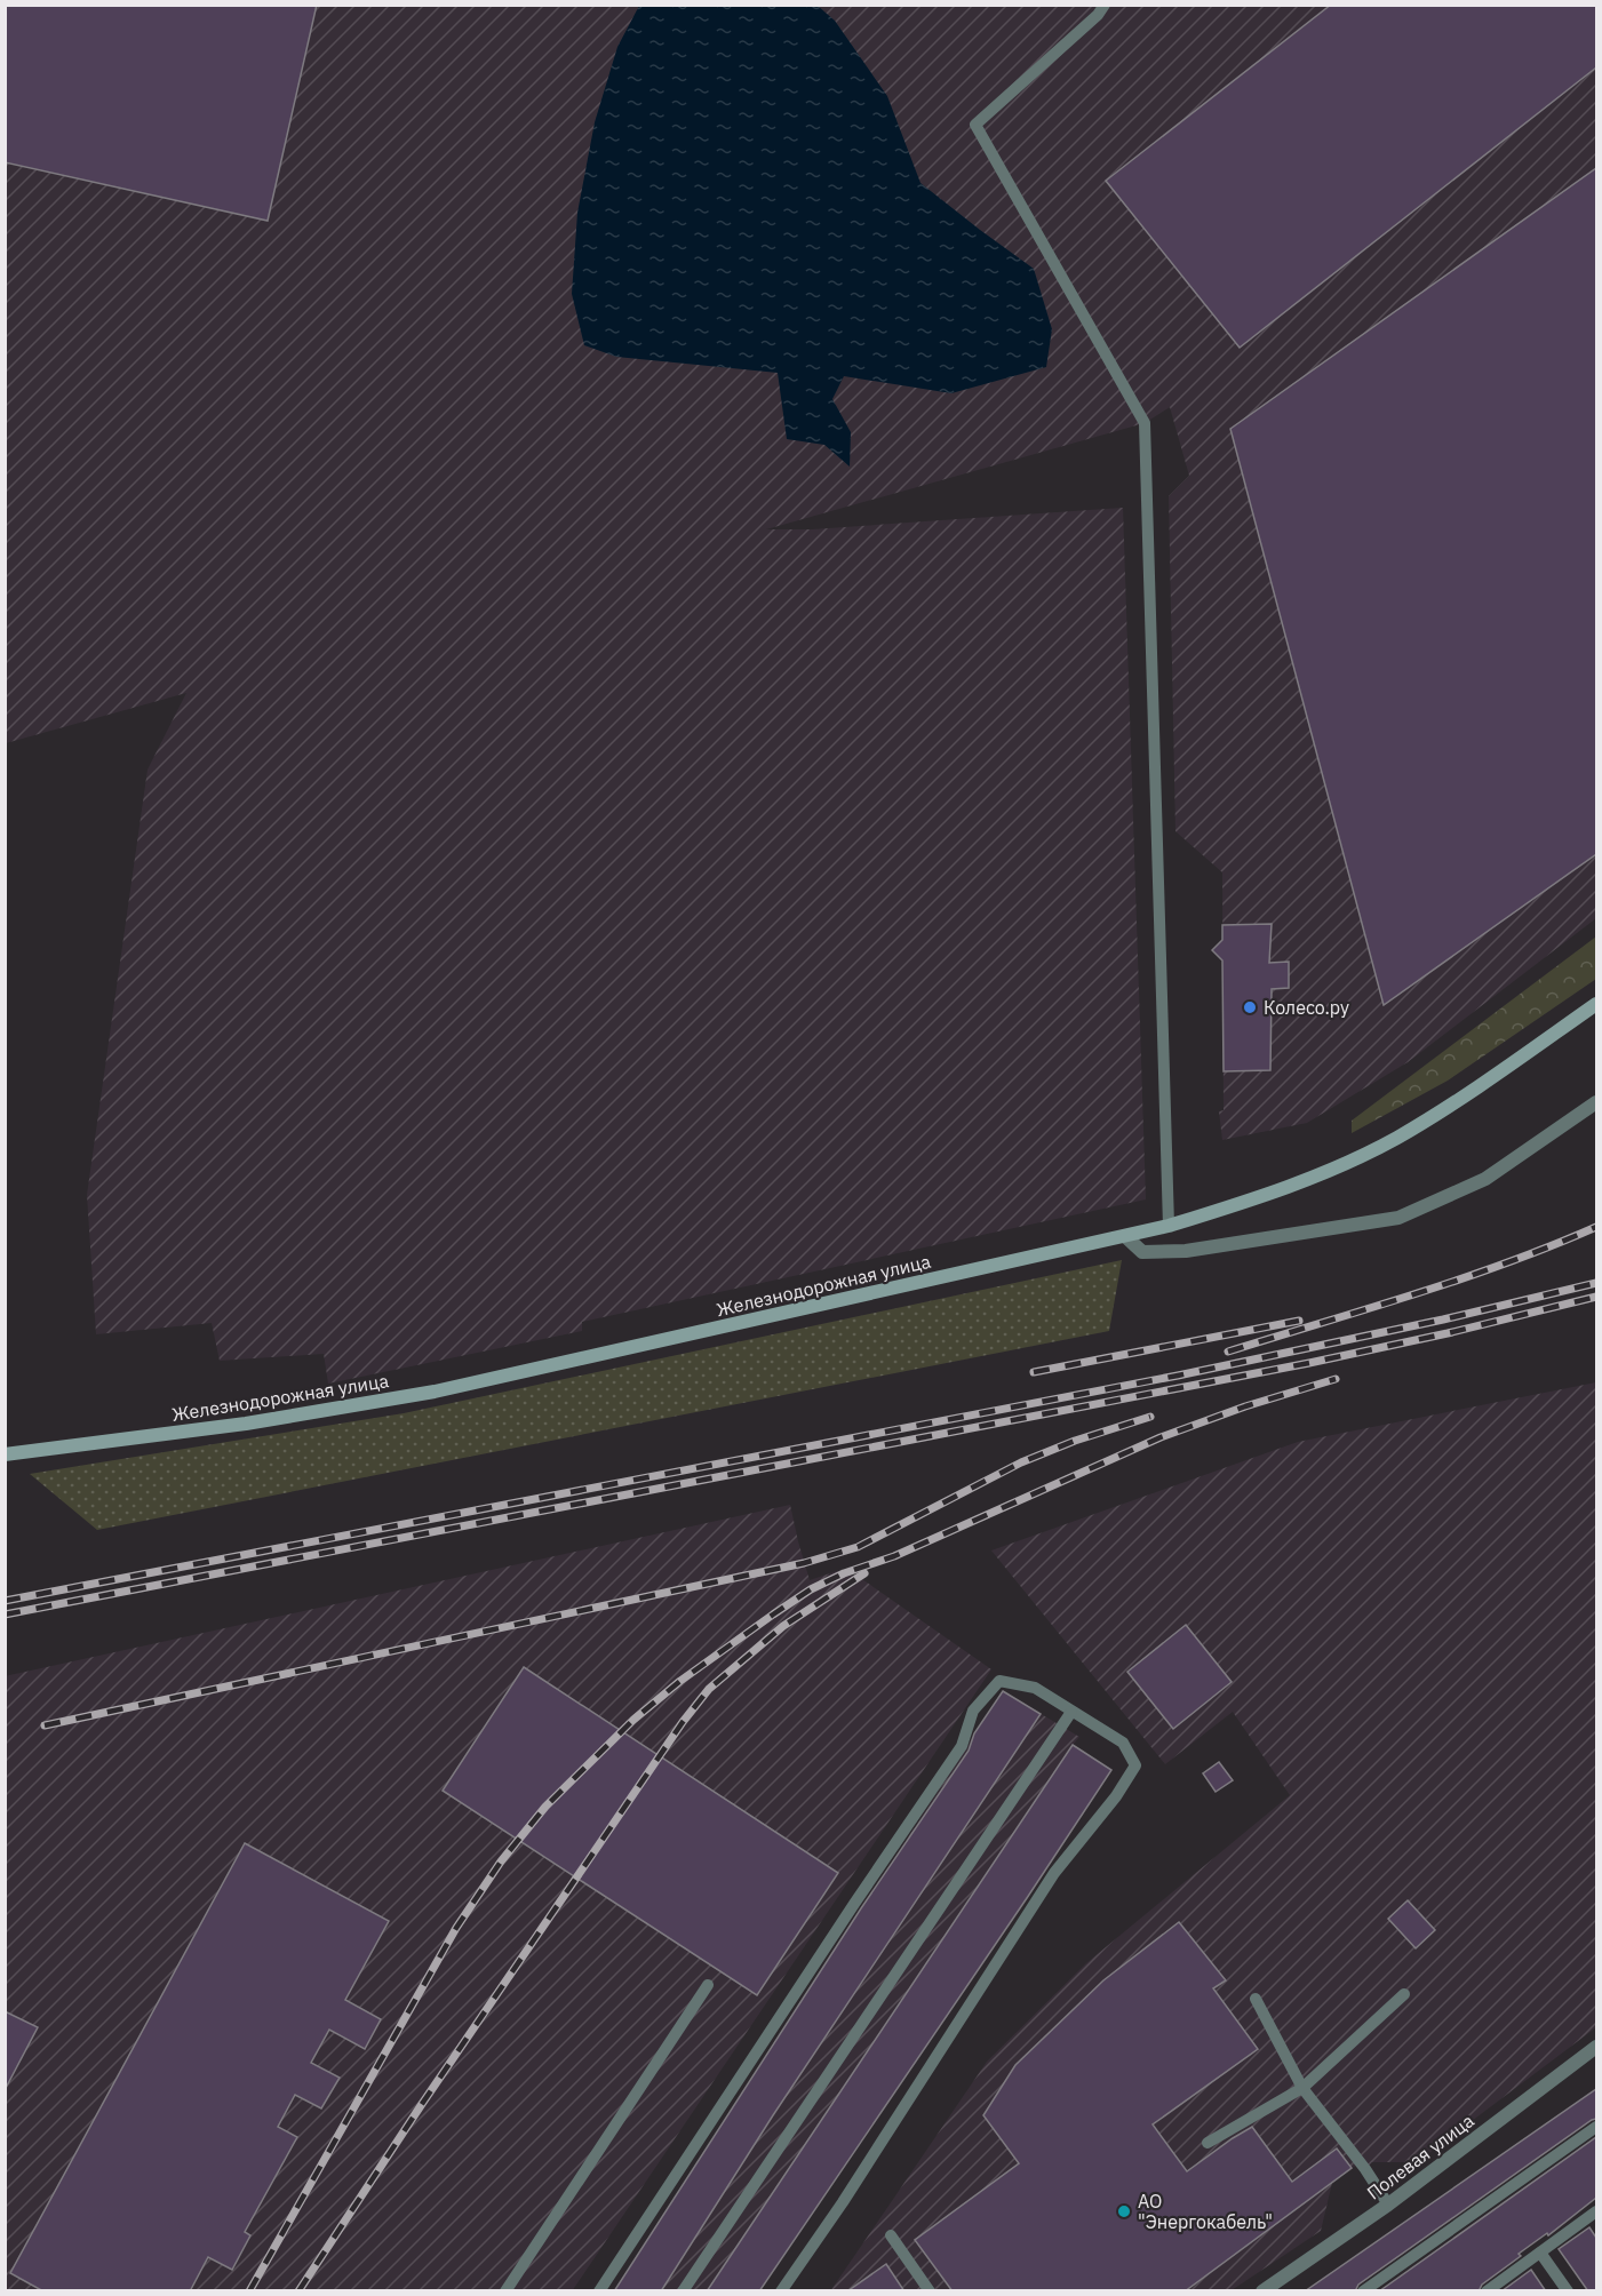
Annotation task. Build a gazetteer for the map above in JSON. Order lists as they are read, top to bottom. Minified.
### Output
{"streets":{"main road":["Железнодорожная улица"],"street":["Полевая улица"]},"places":["Колесо.ру","АО \"Энергокабель\""]}
